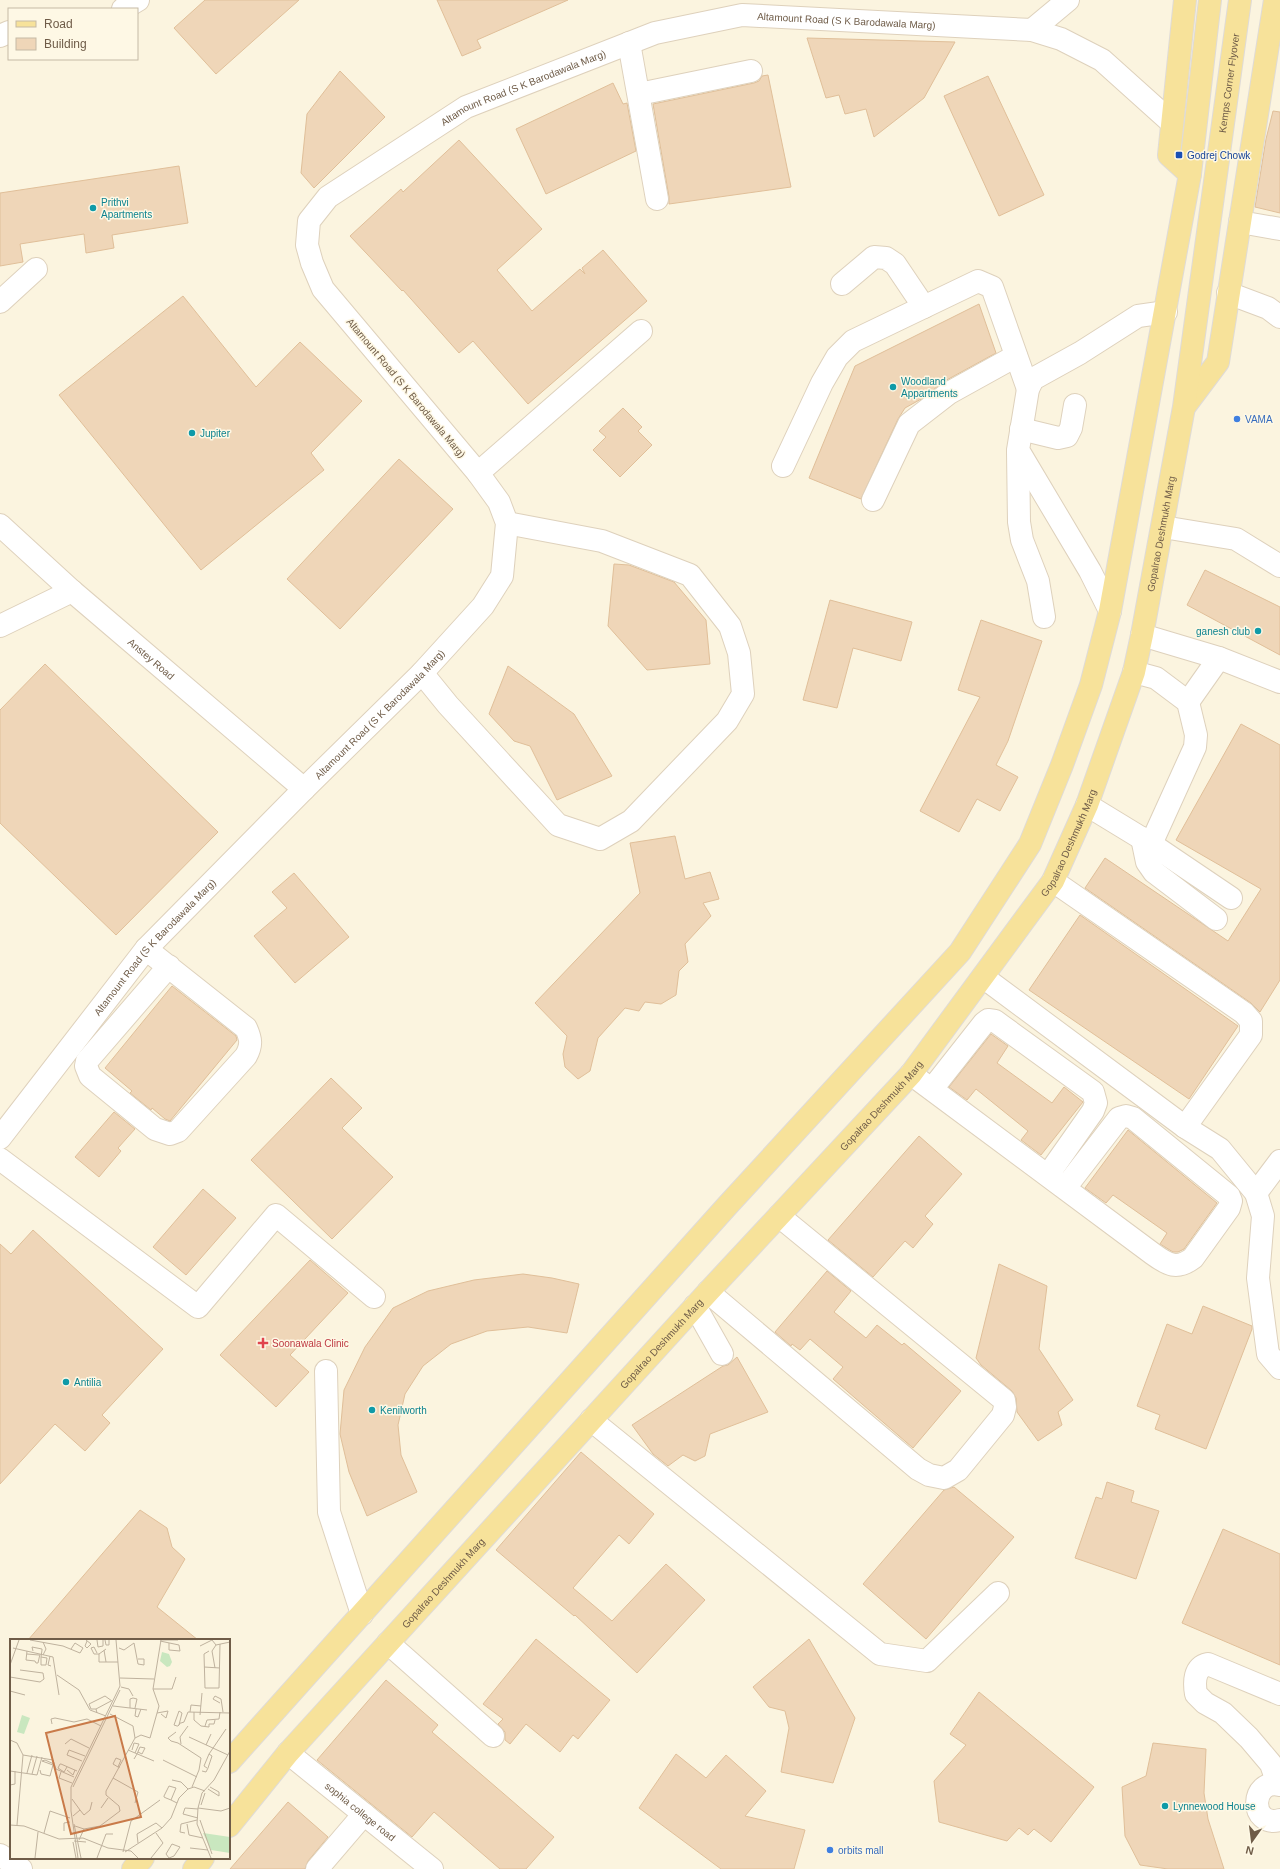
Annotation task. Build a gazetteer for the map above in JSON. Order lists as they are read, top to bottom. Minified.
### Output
{"streets":{"main road":["Kemps Corner Flyover","Gopalrao Deshmukh Marg"],"street":["Altamount Road (S K Barodawala Marg)","Anstey Road","sophia college road"]},"crossings":[["Altamount Road (S K Barodawala Marg)","Anstey Road"],["Kemps Corner Flyover","Gopalrao Deshmukh Marg"],["Gopalrao Deshmukh Marg","sophia college road"]],"places":{"transit":["Godrej Chowk"],"other":["Prithvi Apartments","Woodland Appartments","VAMA","Jupiter","ganesh club","Antilia","Kenilworth","Lynnewood House","orbits mall"],"health":["Soonawala Clinic"]},"legend":["Road","Building"],"north":"bottom"}
